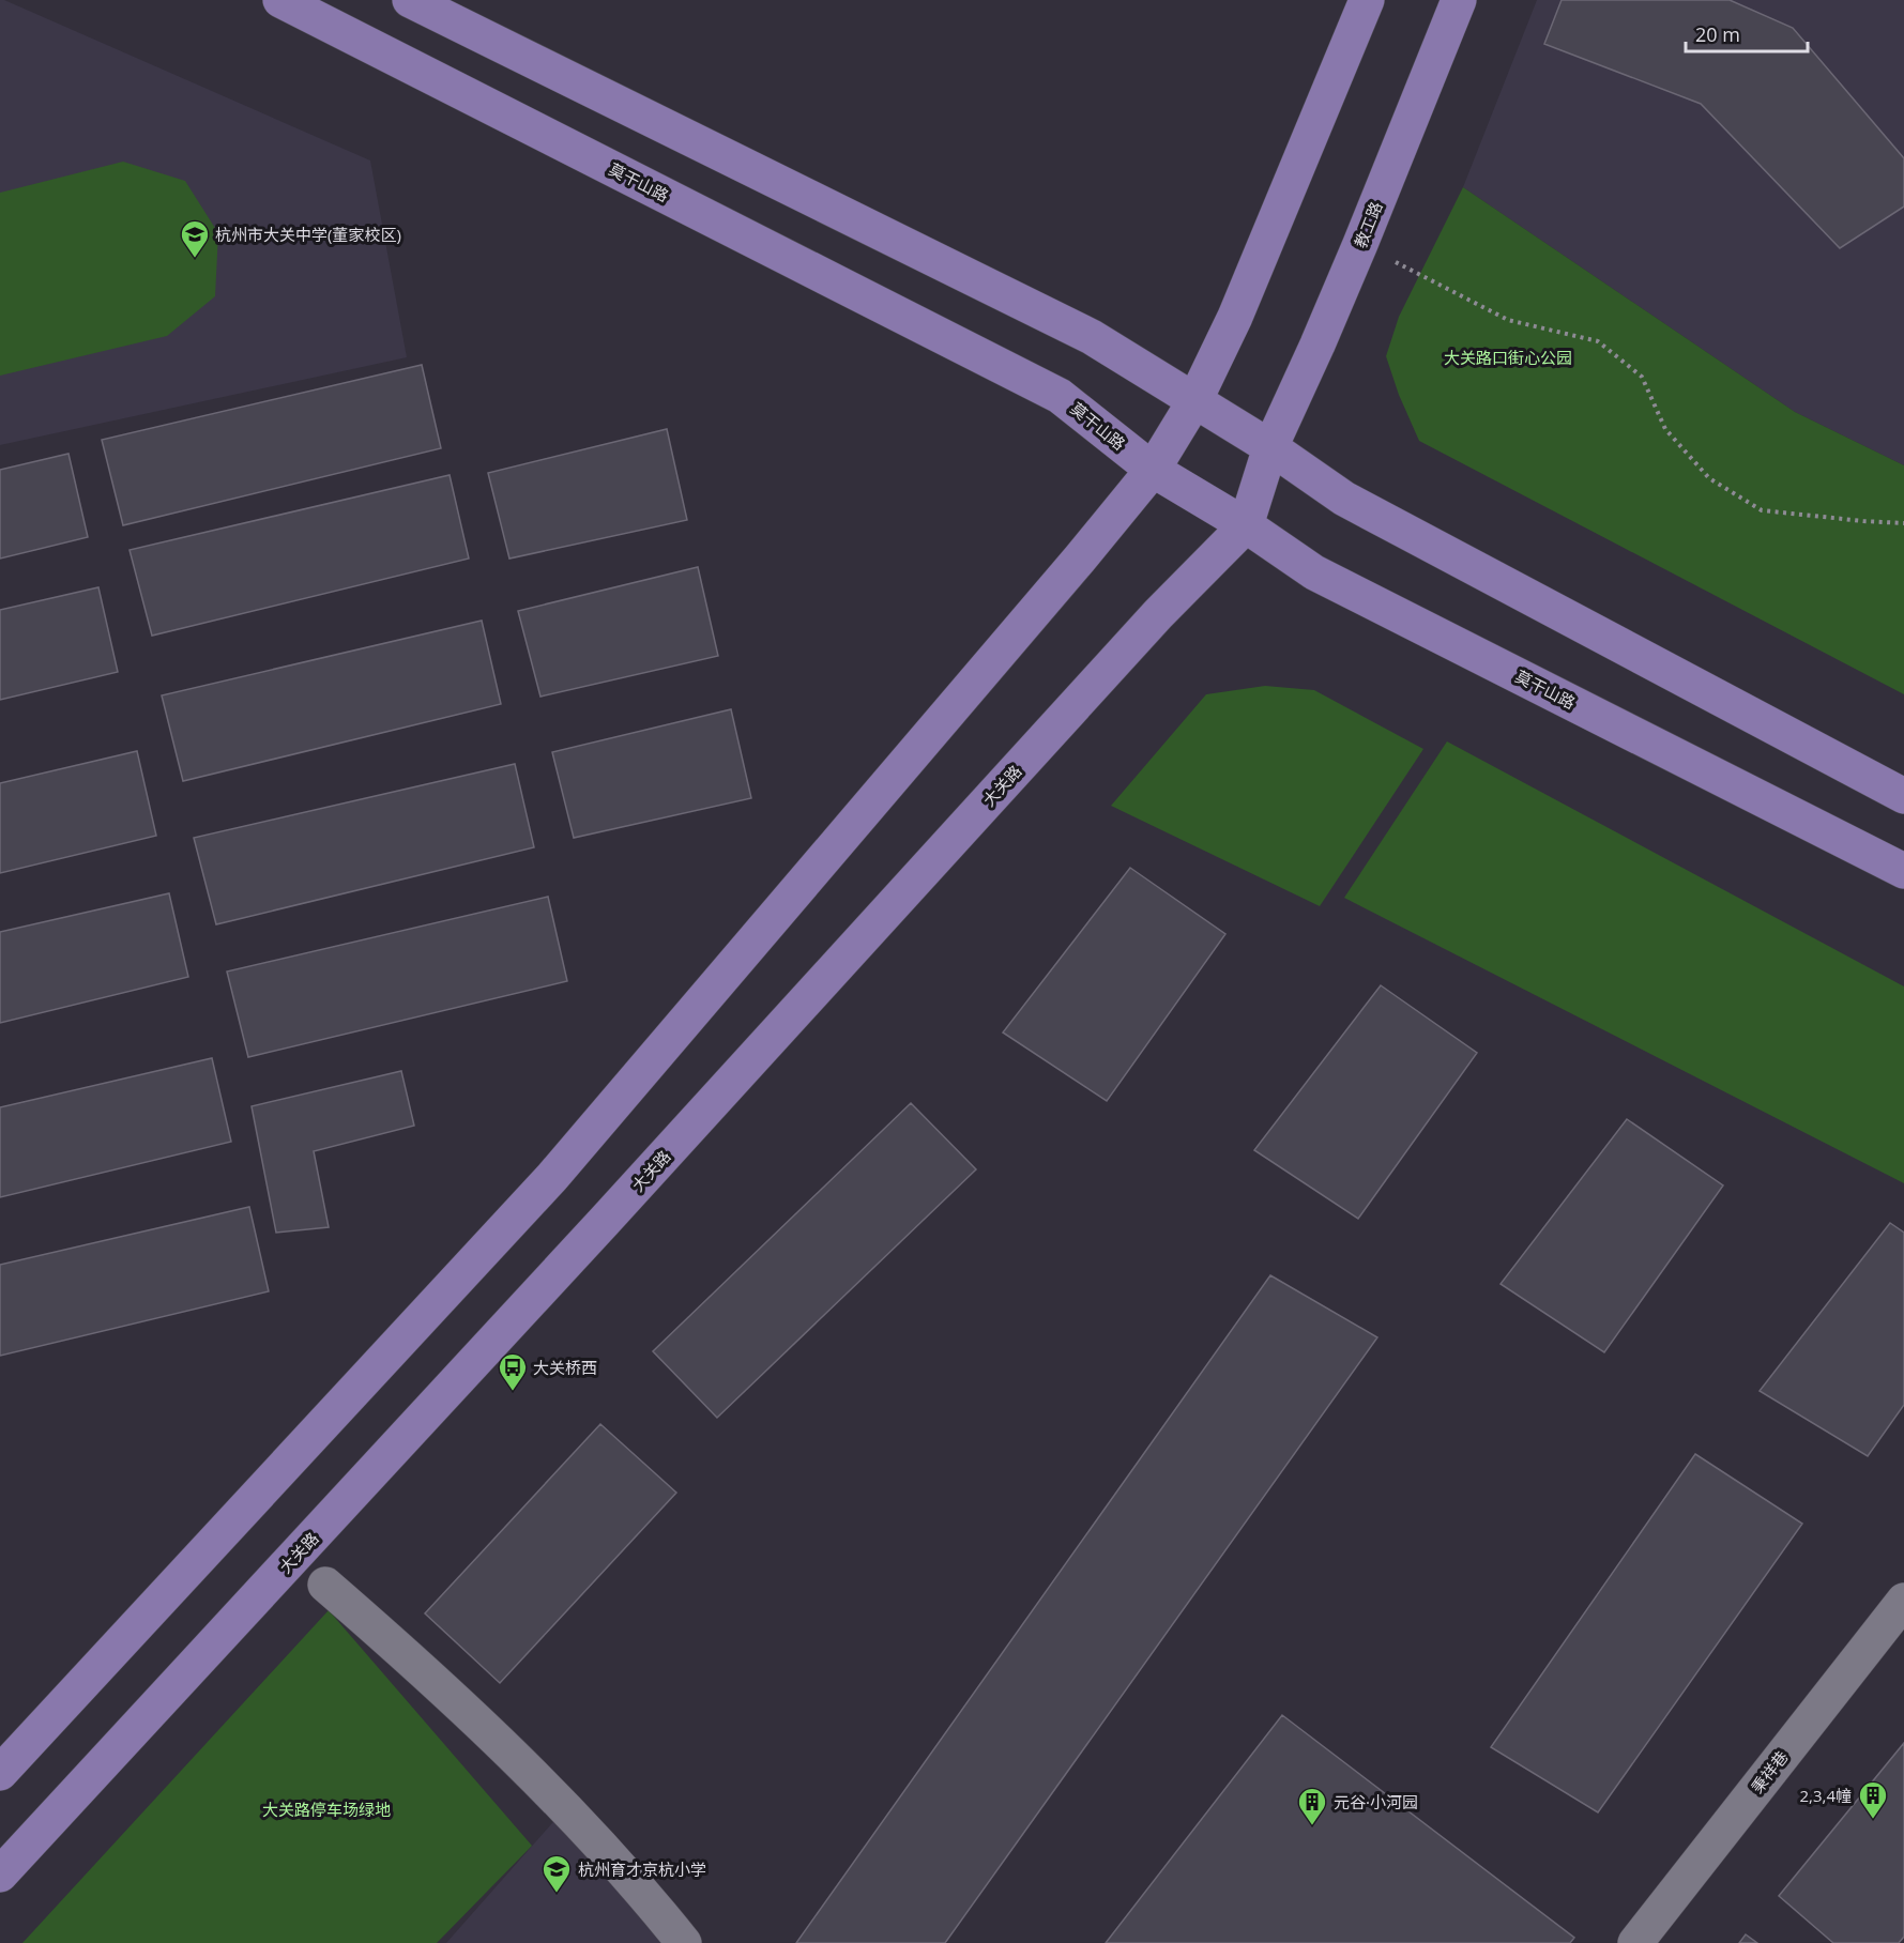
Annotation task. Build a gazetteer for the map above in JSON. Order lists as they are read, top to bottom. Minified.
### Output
{"streets":{"main road":["莫干山路","教工路","大关路"],"street":["秉祥巷"]},"crossings":[["莫干山路","大关路"],["教工路","大关路"]],"parks":["大关路口街心公园","大关路停车场绿地"],"places":{"school or university":["杭州市大关中学(董家校区)","杭州育才京杭小学"],"bus stop":["大关桥西"],"building":["2,3,4幢","元谷·小河园"]},"scale_bar":"20 m"}
